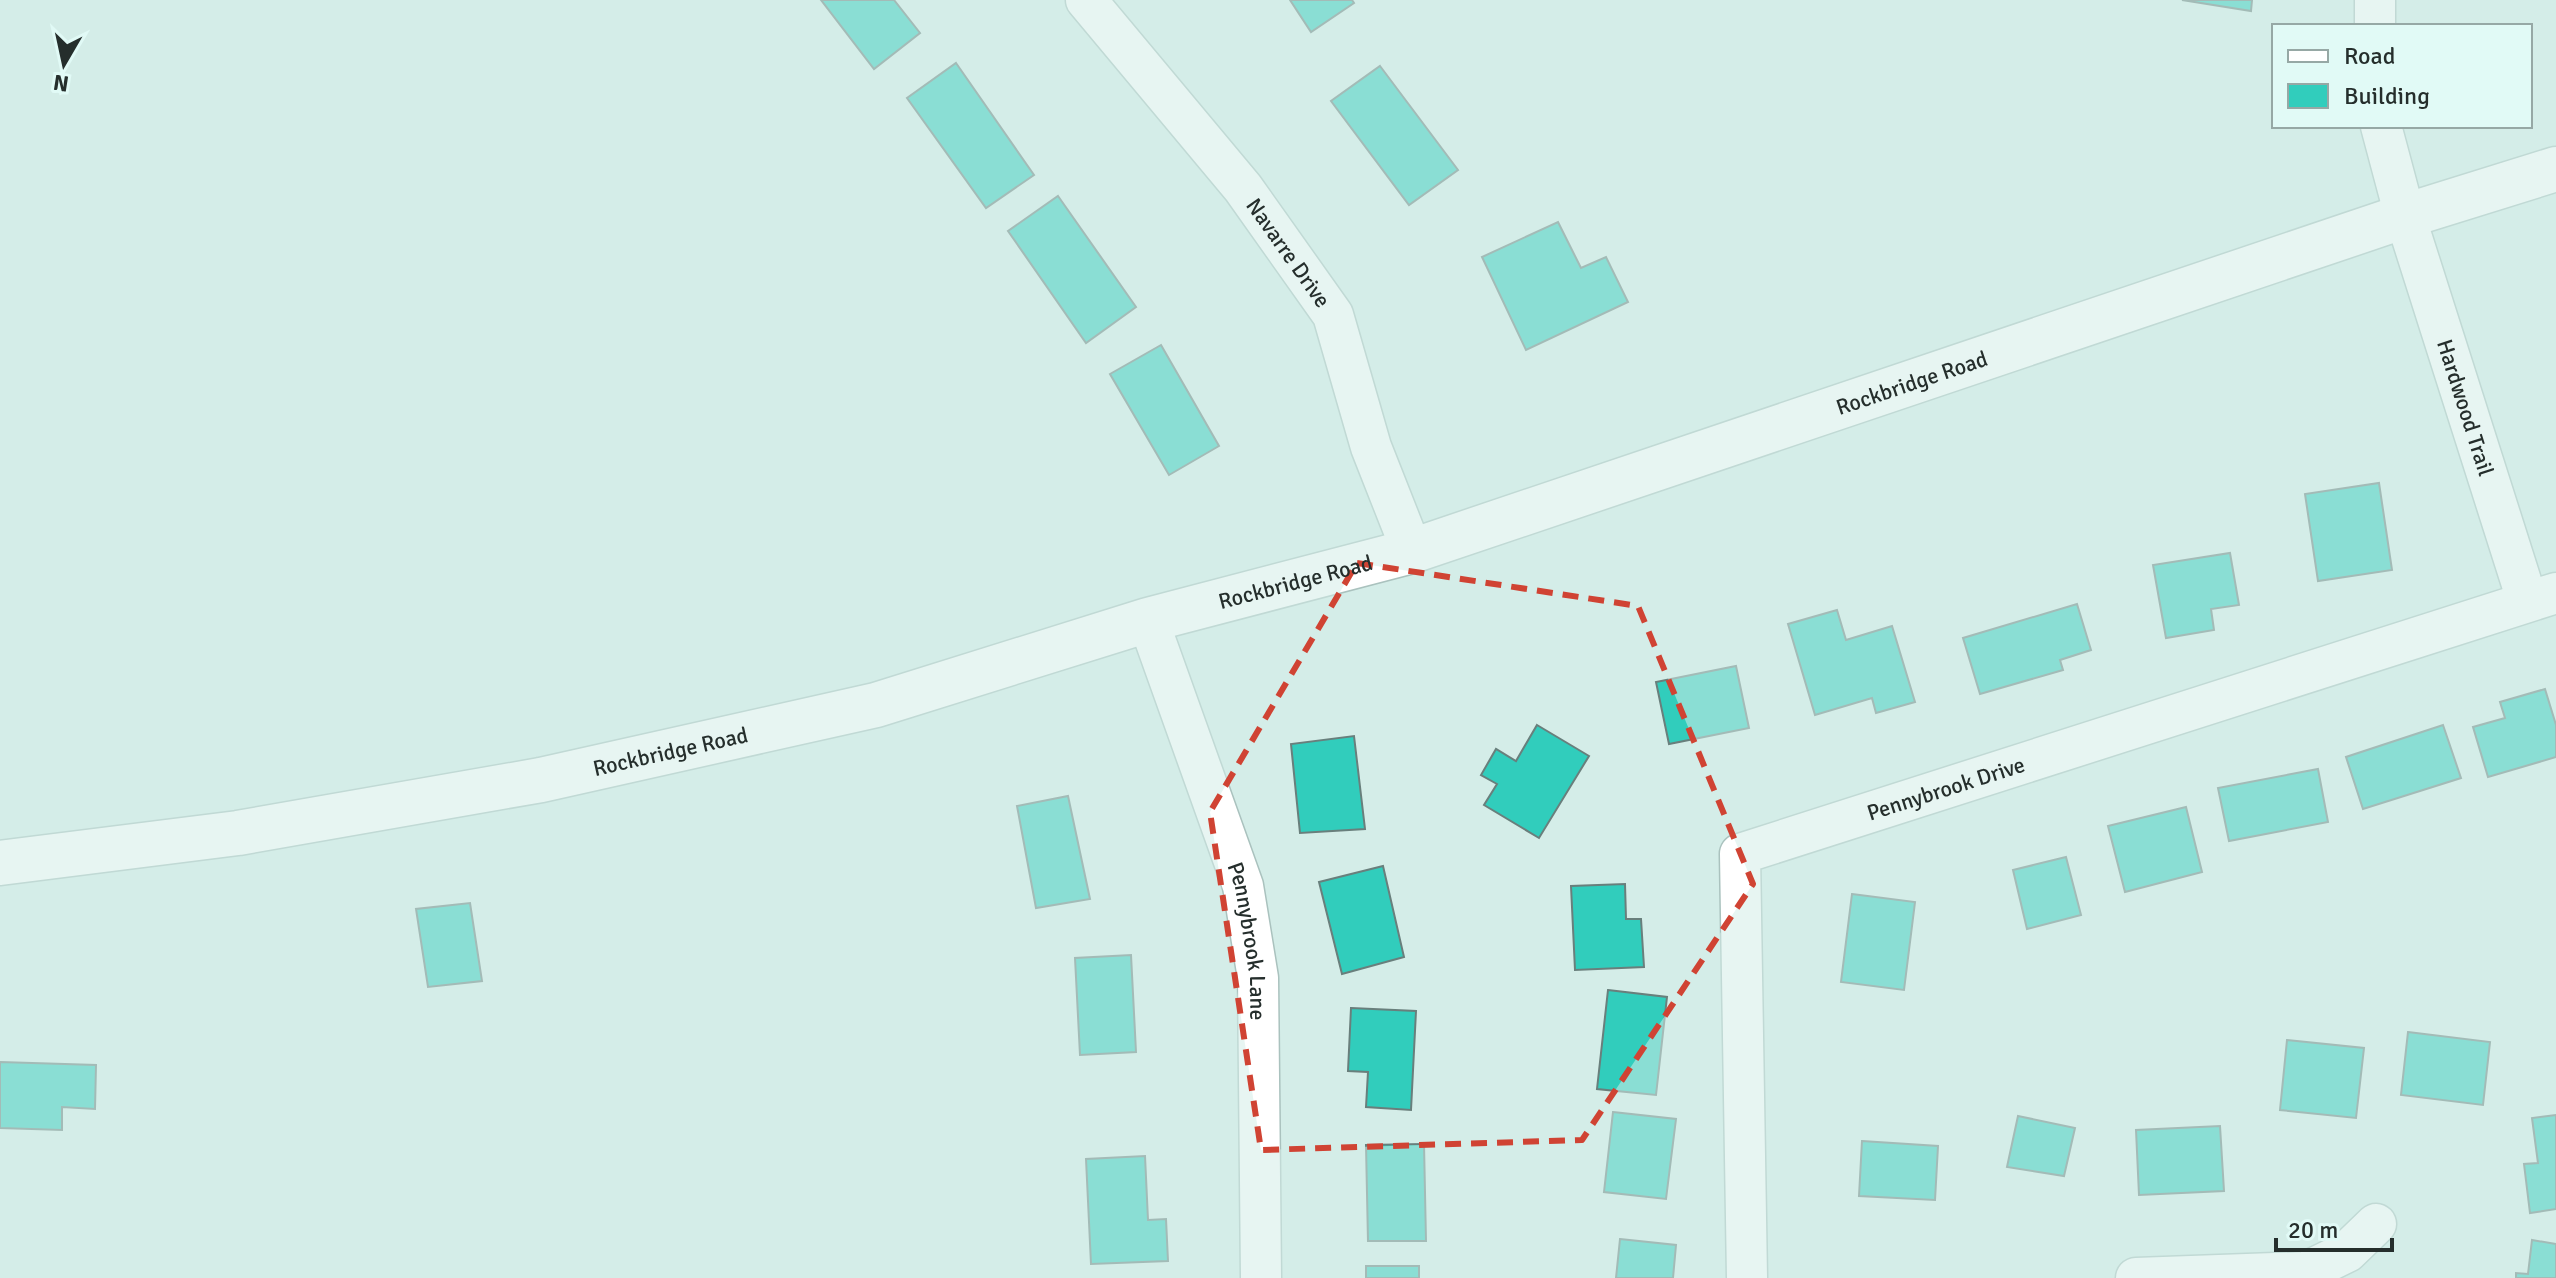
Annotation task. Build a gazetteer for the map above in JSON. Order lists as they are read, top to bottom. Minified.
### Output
{"streets":{"main road":["Rockbridge Road"],"street":["Navarre Drive","Hardwood Trail","Pennybrook Drive","Pennybrook Lane"]},"crossings":[["Navarre Drive","Rockbridge Road"],["Rockbridge Road","Hardwood Trail"],["Rockbridge Road","Pennybrook Lane"],["Hardwood Trail","Pennybrook Drive"]],"legend":["Road","Building"],"scale_bar":"20 m","north":"bottom"}
